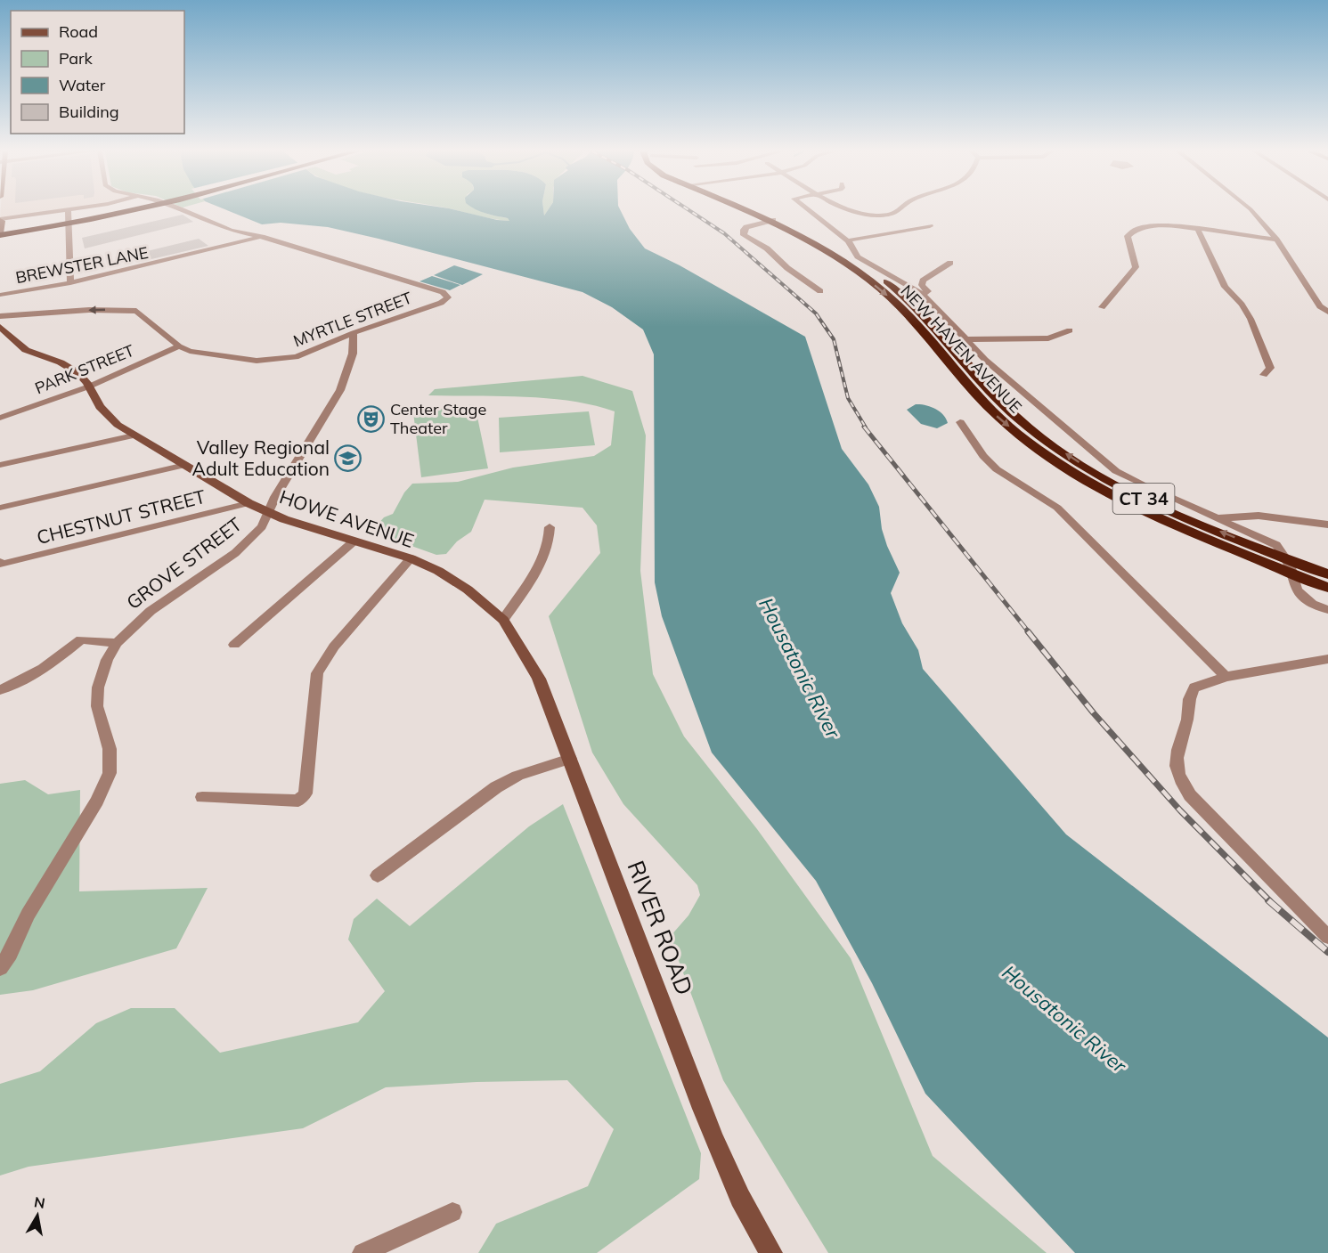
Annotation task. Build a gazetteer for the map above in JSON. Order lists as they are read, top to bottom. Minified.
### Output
{"streets":{"highway":["NEW HAVEN AVENUE","CT 34"],"main road":["HOWE AVENUE","RIVER ROAD"],"street":["BREWSTER LANE","MYRTLE STREET","PARK STREET","CHESTNUT STREET","GROVE STREET"]},"crossings":[["BREWSTER LANE","MYRTLE STREET"],["MYRTLE STREET","PARK STREET"],["MYRTLE STREET","GROVE STREET"],["PARK STREET","HOWE AVENUE"],["CHESTNUT STREET","HOWE AVENUE"],["HOWE AVENUE","GROVE STREET"],["HOWE AVENUE","RIVER ROAD"]],"water":["Housatonic River"],"places":{"theatre":["Center Stage Theater"],"school or university":["Valley Regional Adult Education"]},"legend":["Road","Park","Water","Building"],"north":"top"}
